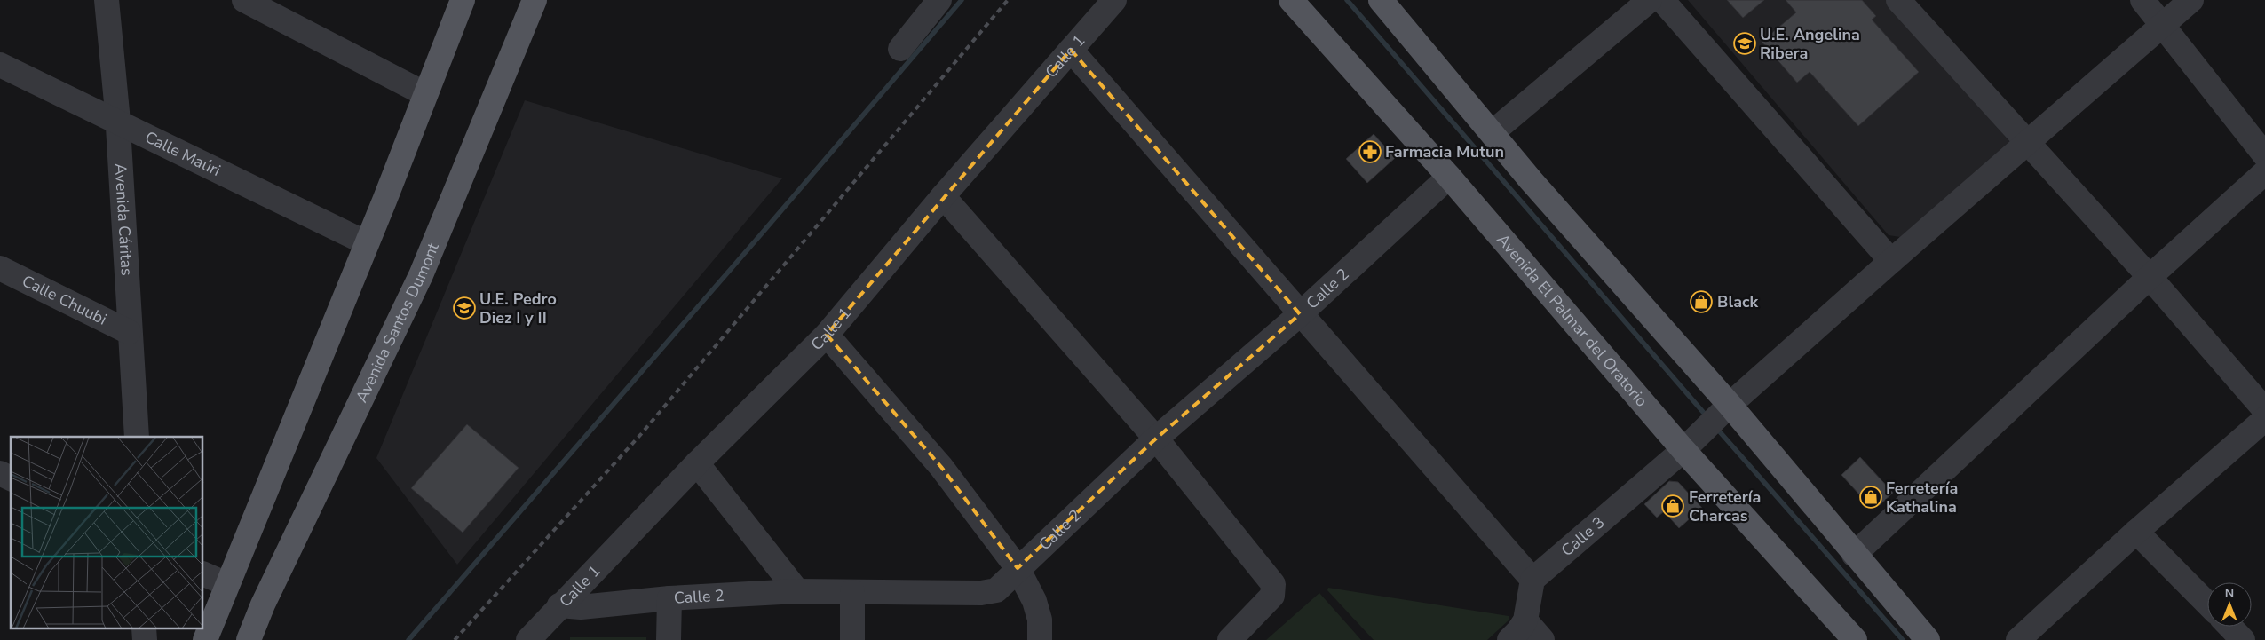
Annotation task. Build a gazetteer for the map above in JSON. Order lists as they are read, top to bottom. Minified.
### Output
{"streets":{"main road":["Avenida El Palmar del Oratorio","Avenida Santos Dumont"],"street":["Calle 1","Calle Maúri","Avenida Cáritas","Calle 2","Calle Chuubi","Calle 3"]},"crossings":[["Calle 1","Calle 2"],["Calle Maúri","Avenida Cáritas"],["Avenida Cáritas","Calle Chuubi"],["Calle 2","Avenida El Palmar del Oratorio"],["Avenida El Palmar del Oratorio","Calle 3"]],"places":{"school or university":["U.E. Angelina Ribera","U.E. Pedro Diez I y II"],"pharmacy":["Farmacia Mutun"],"shop":["Black","Ferretería Kathalina","Ferretería Charcas"]},"north":"top"}
